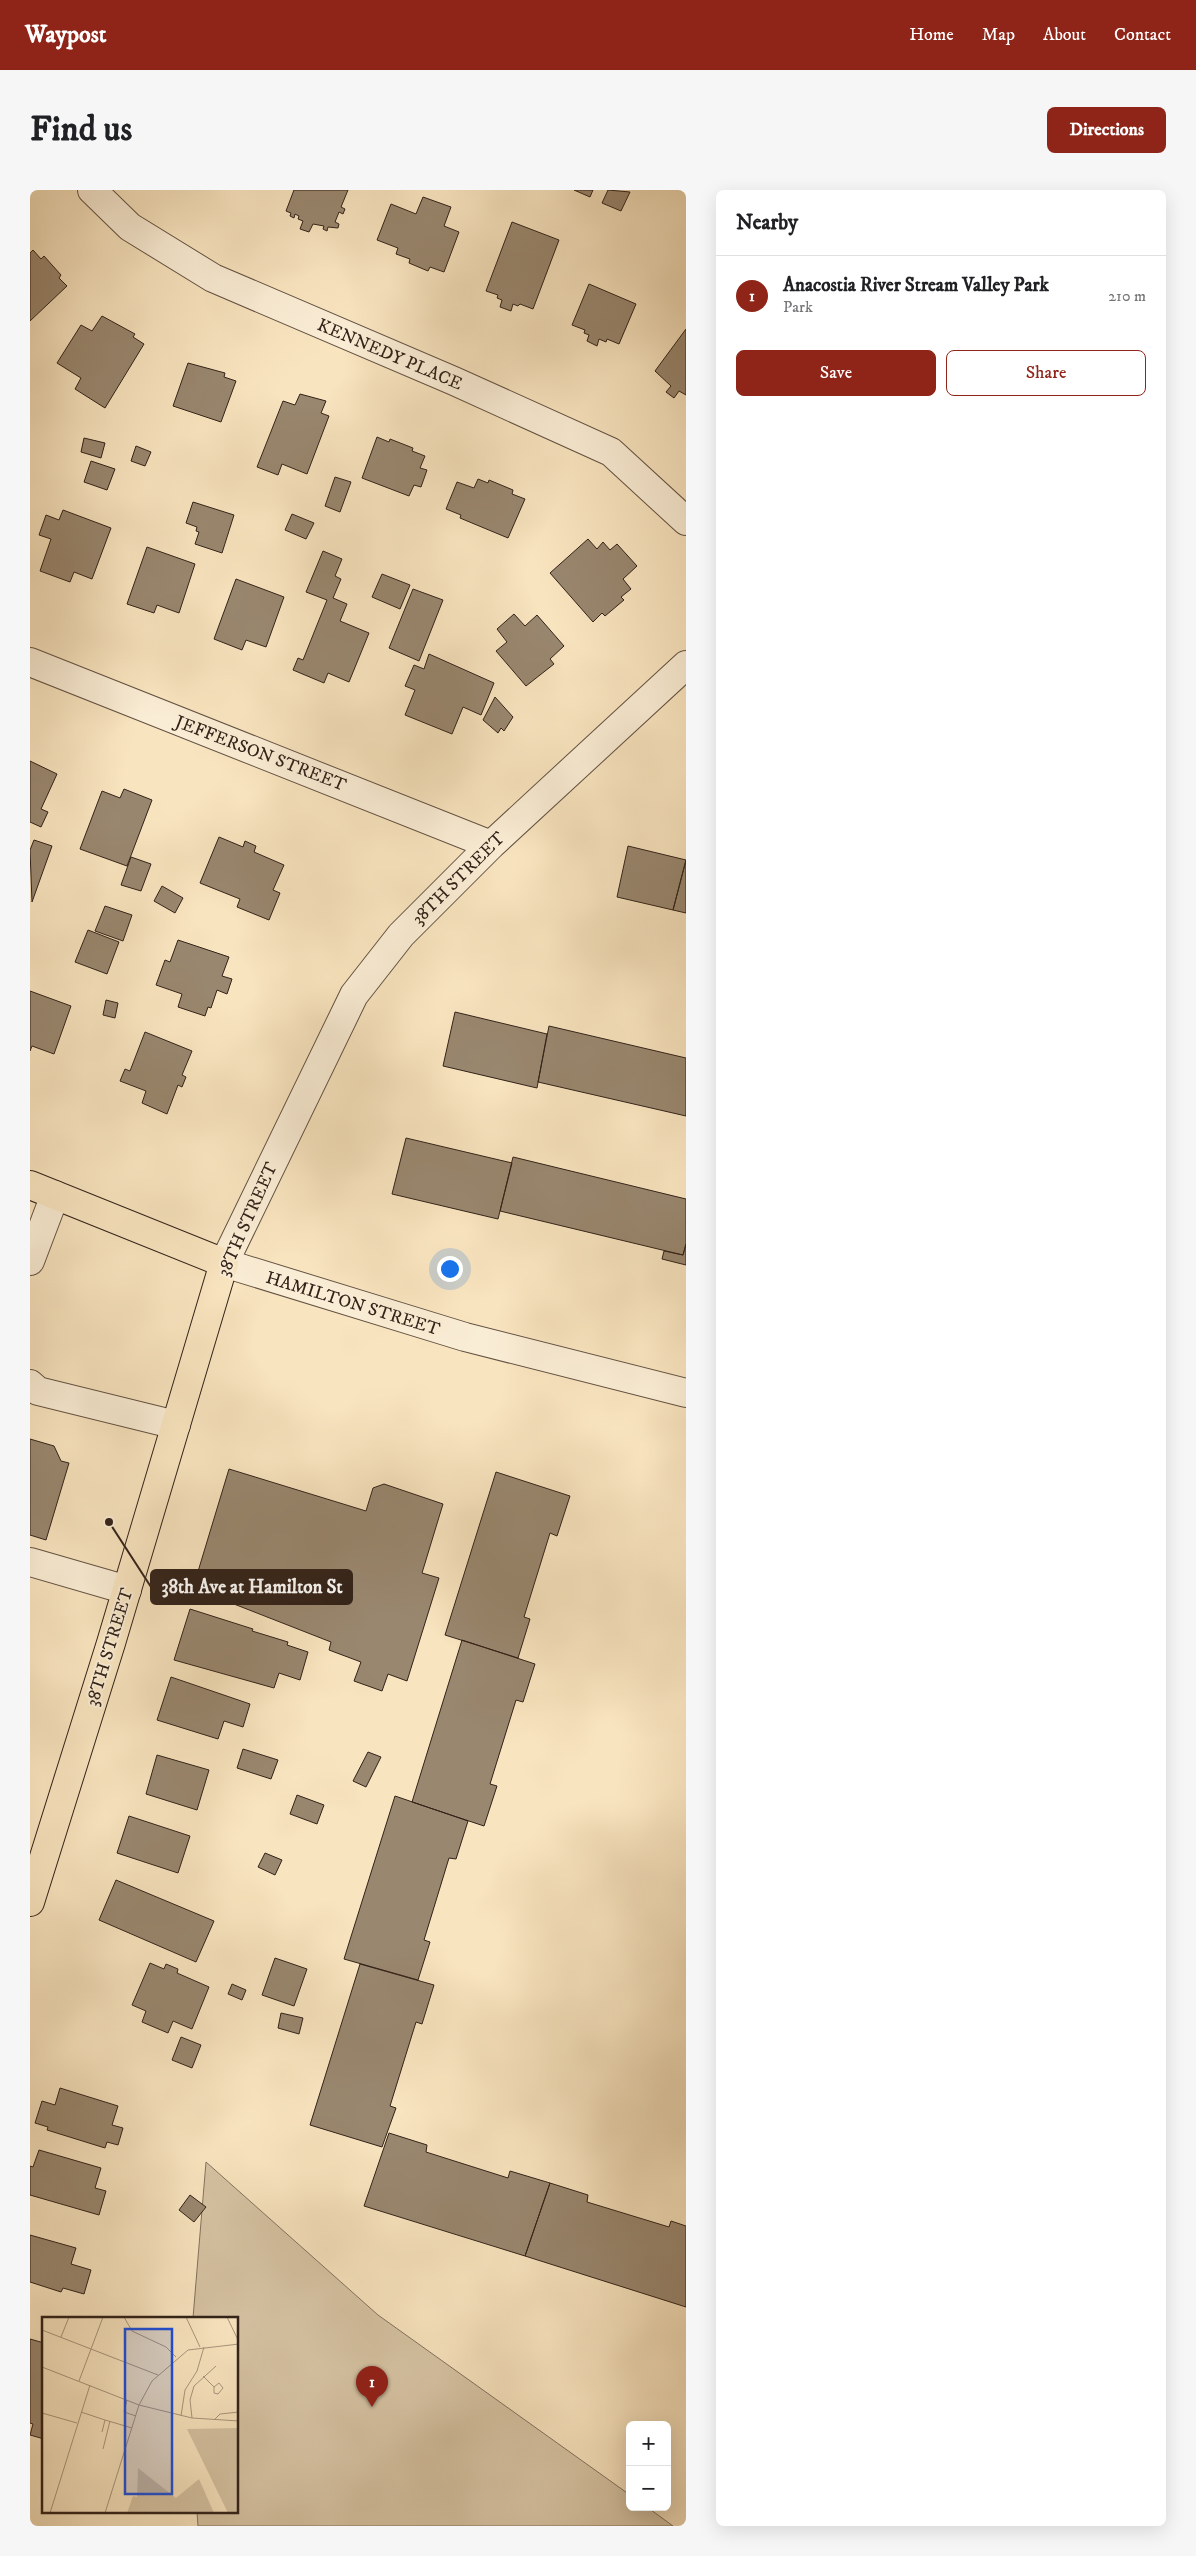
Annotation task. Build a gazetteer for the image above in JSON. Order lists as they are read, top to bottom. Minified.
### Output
{"streets":{"main road":["38TH STREET","HAMILTON STREET"],"street":["KENNEDY PLACE","JEFFERSON STREET"]},"crossings":[["JEFFERSON STREET","38TH STREET"],["38TH STREET","HAMILTON STREET"]],"places":["38th Ave at Hamilton St"],"page":{"header":"Waypost","nav":["Home","Map","About","Contact"],"buttons":["Directions",["Save","Share"]],"title":"Find us","heading":"Nearby","list":[{"mark":"1","name":"Anacostia River Stream Valley Park","note":"Park","value":"210 m"}],"pins":"1","map_buttons":["+","−"]}}
